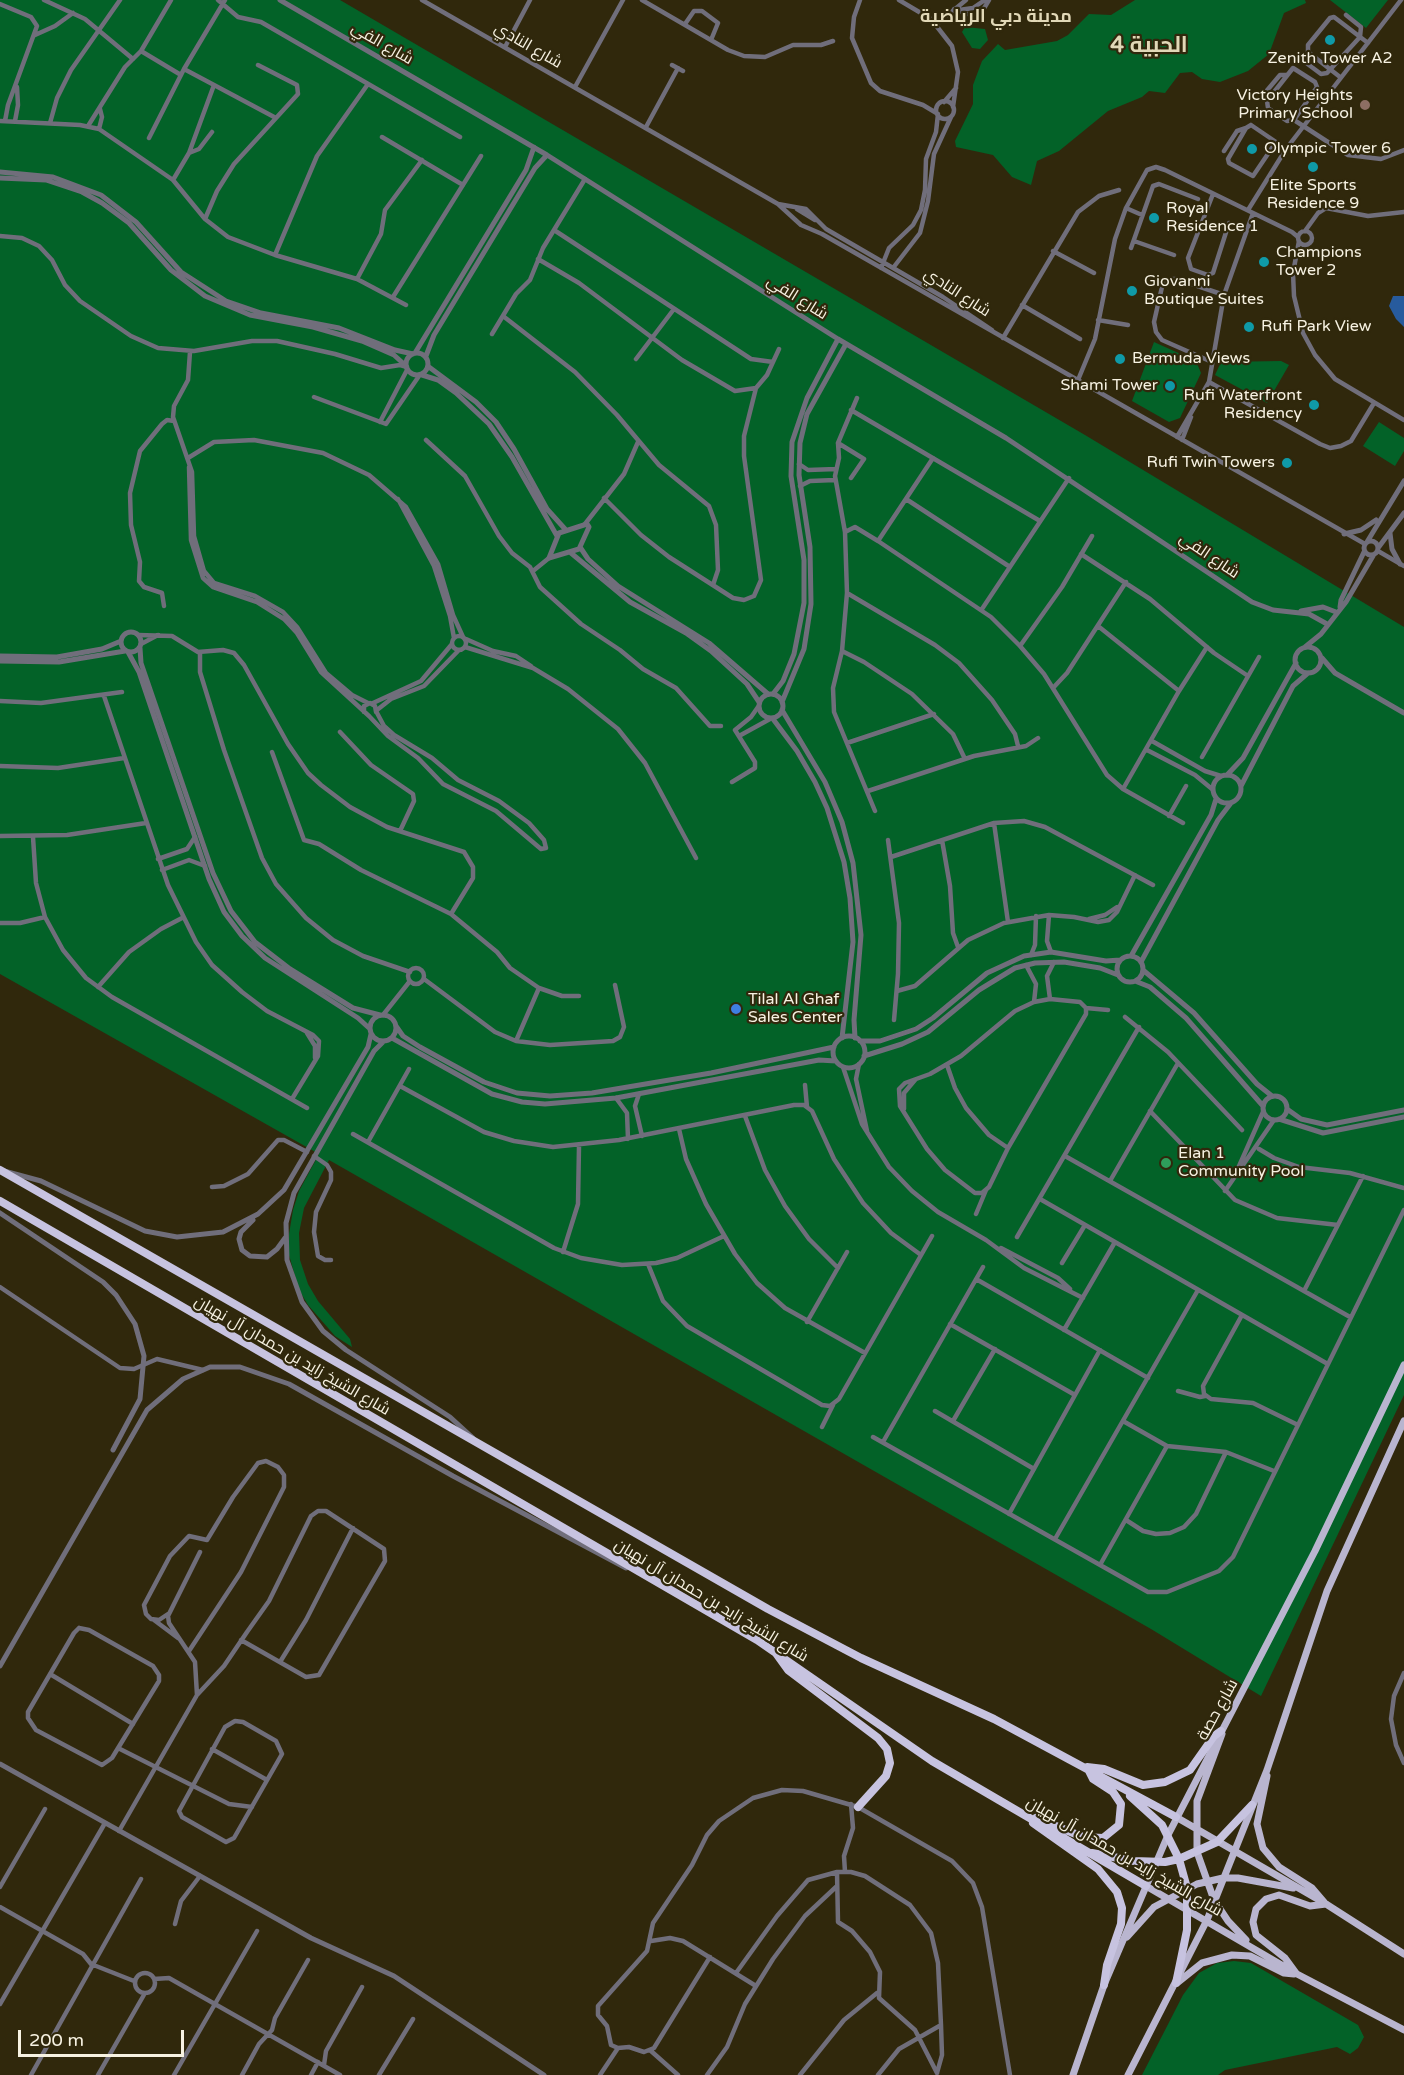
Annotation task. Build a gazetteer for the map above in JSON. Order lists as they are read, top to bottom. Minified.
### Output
{"streets":{"highway":["شارع الشيخ زايد بن حمدان آل نهيان"],"main road":["شارع حصة"],"street":["شارع الفي","شارع النادي"]},"crossings":[["شارع الشيخ زايد بن حمدان آل نهيان","شارع حصة"]],"districts":["مدينة دبي الرياضية","الحبية 4"],"places":["Zenith Tower A2","Victory Heights Primary School","Olympic Tower 6","Elite Sports Residence 9","Royal Residence 1","Champions Tower 2","Giovanni Boutique Suites","Rufi Park View","Bermuda Views","Shami Tower","Rufi Waterfront Residency","Rufi Twin Towers","Tilal Al Ghaf Sales Center","Elan 1 Community Pool"],"scale_bar":"200 m"}
